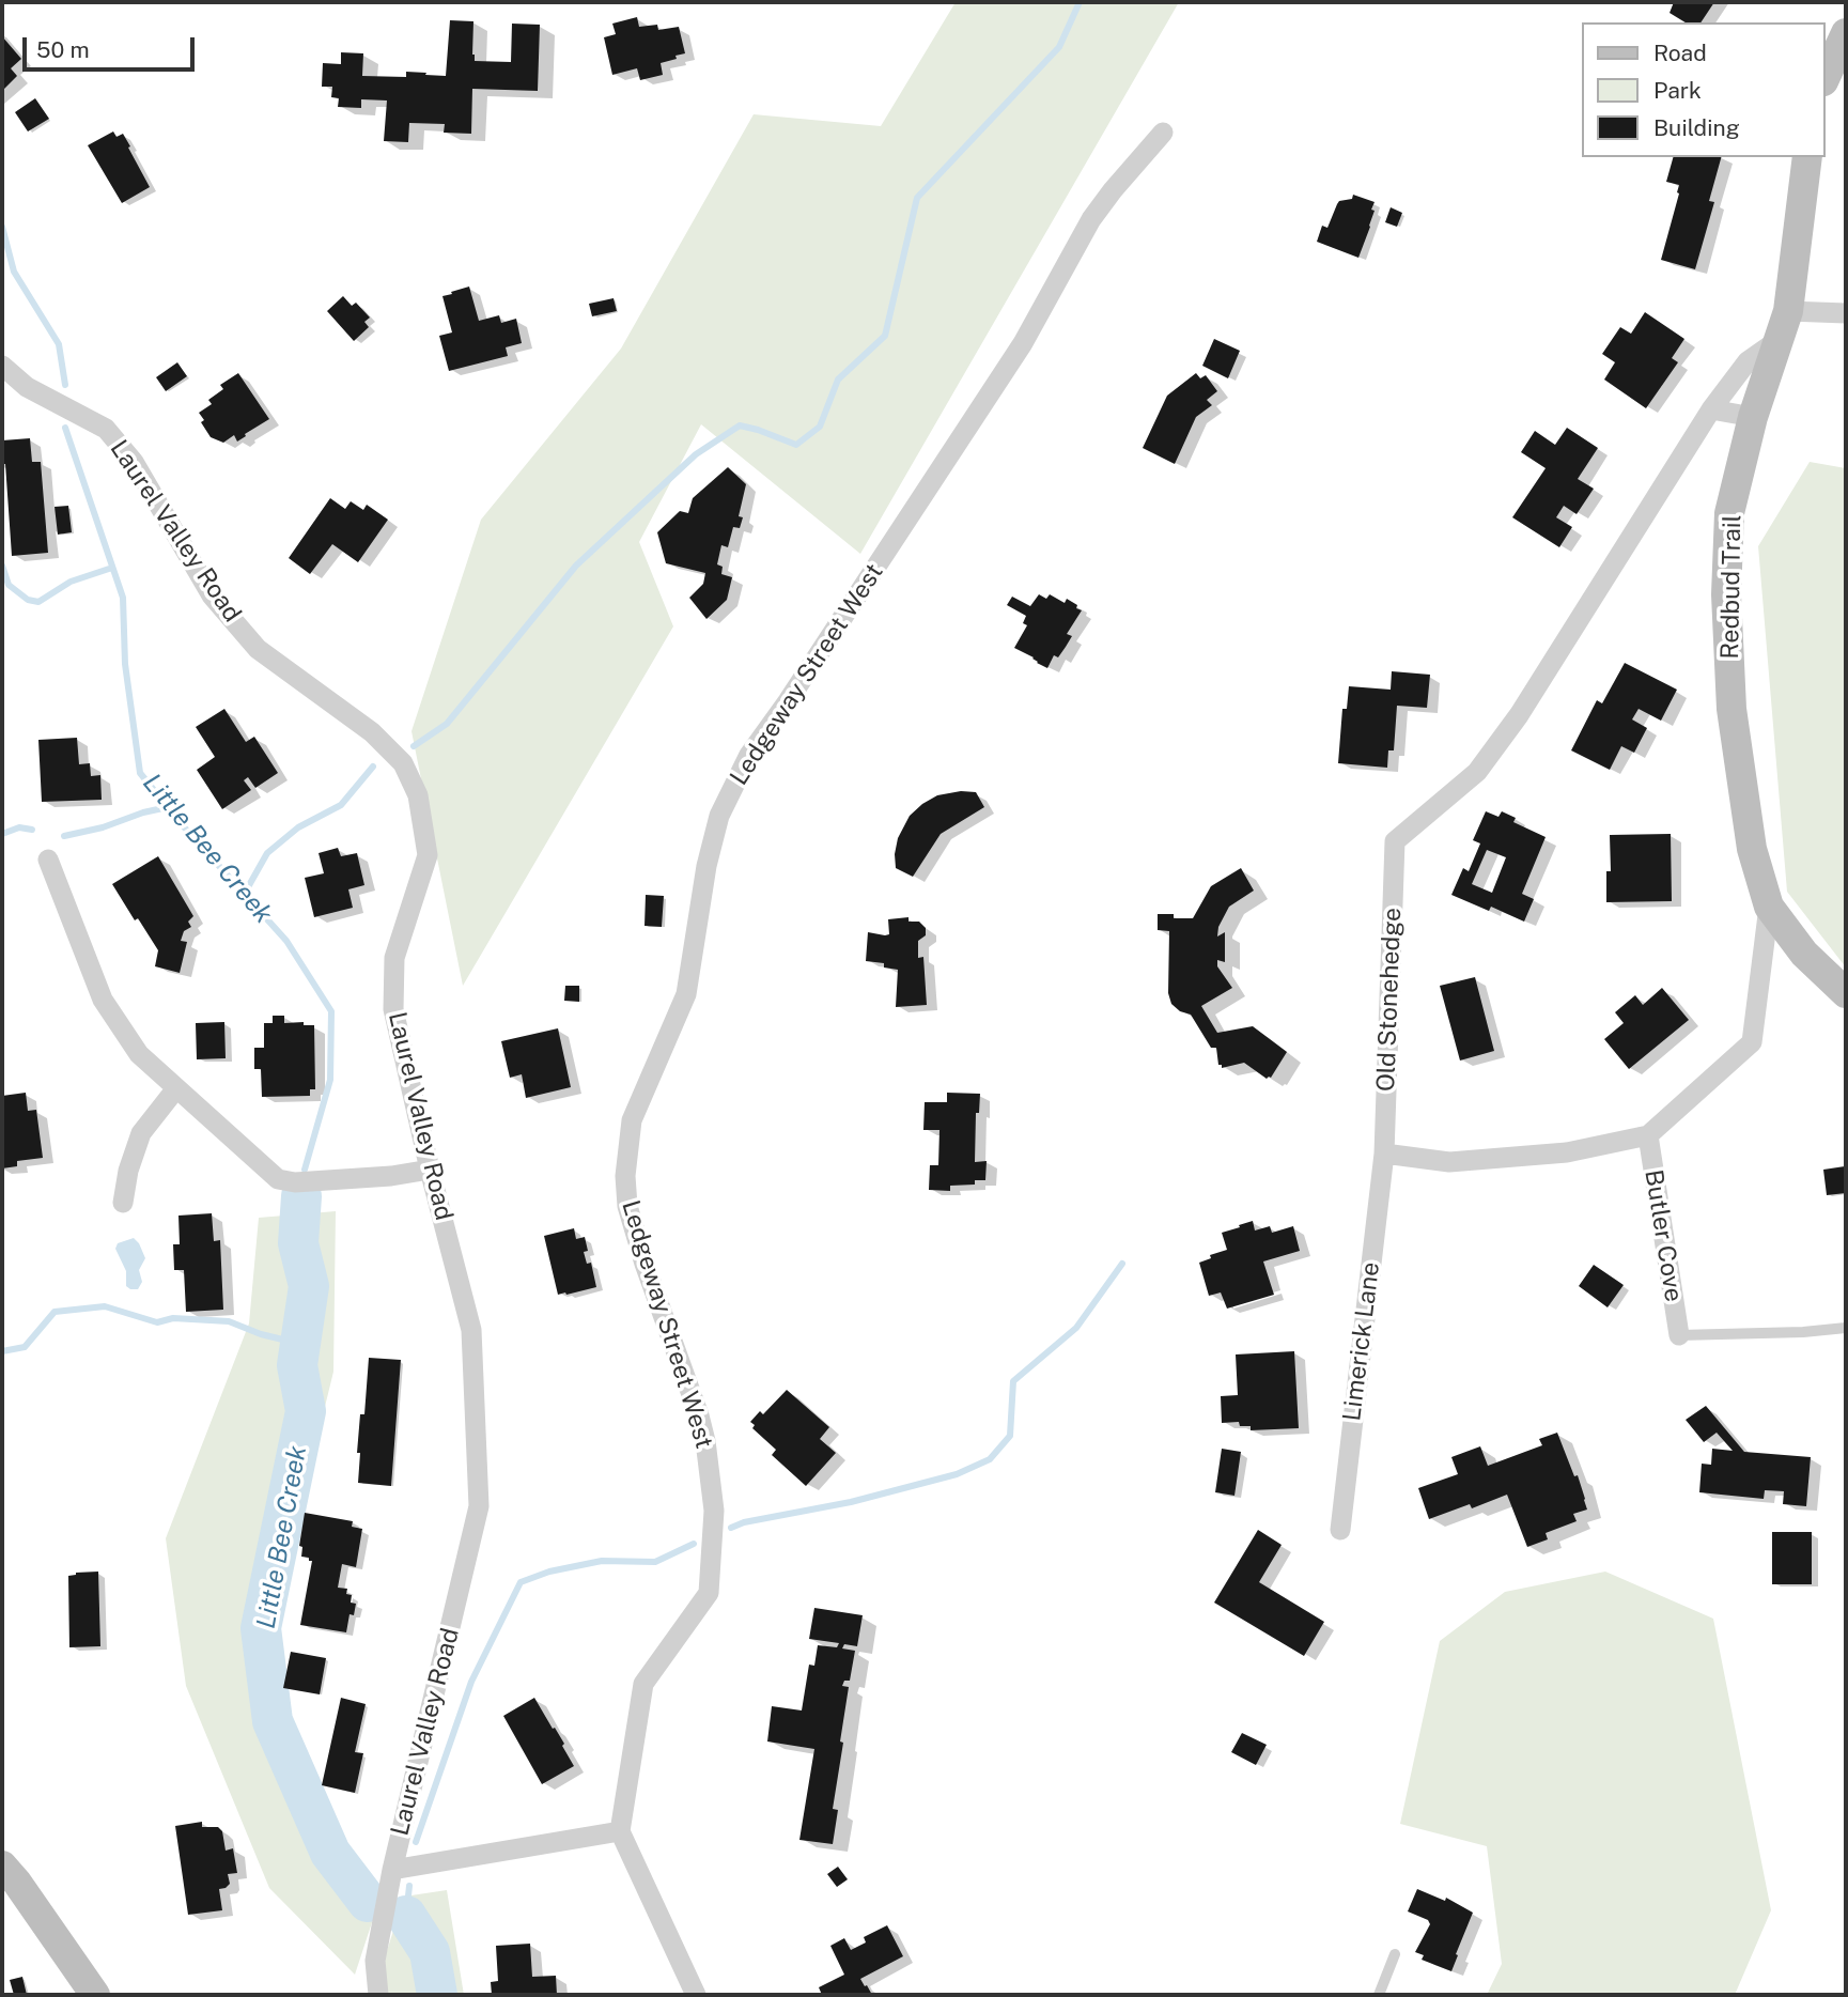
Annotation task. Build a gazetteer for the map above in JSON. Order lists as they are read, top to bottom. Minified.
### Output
{"streets":{"street":["Laurel Valley Road","Redbud Trail","Ledgeway Street West","Old Stonehedge","Butler Cove","Limerick Lane"]},"crossings":[["Redbud Trail","Old Stonehedge"],["Old Stonehedge","Limerick Lane"]],"water":["Little Bee Creek"],"legend":["Road","Park","Building"],"scale_bar":"50 m"}
